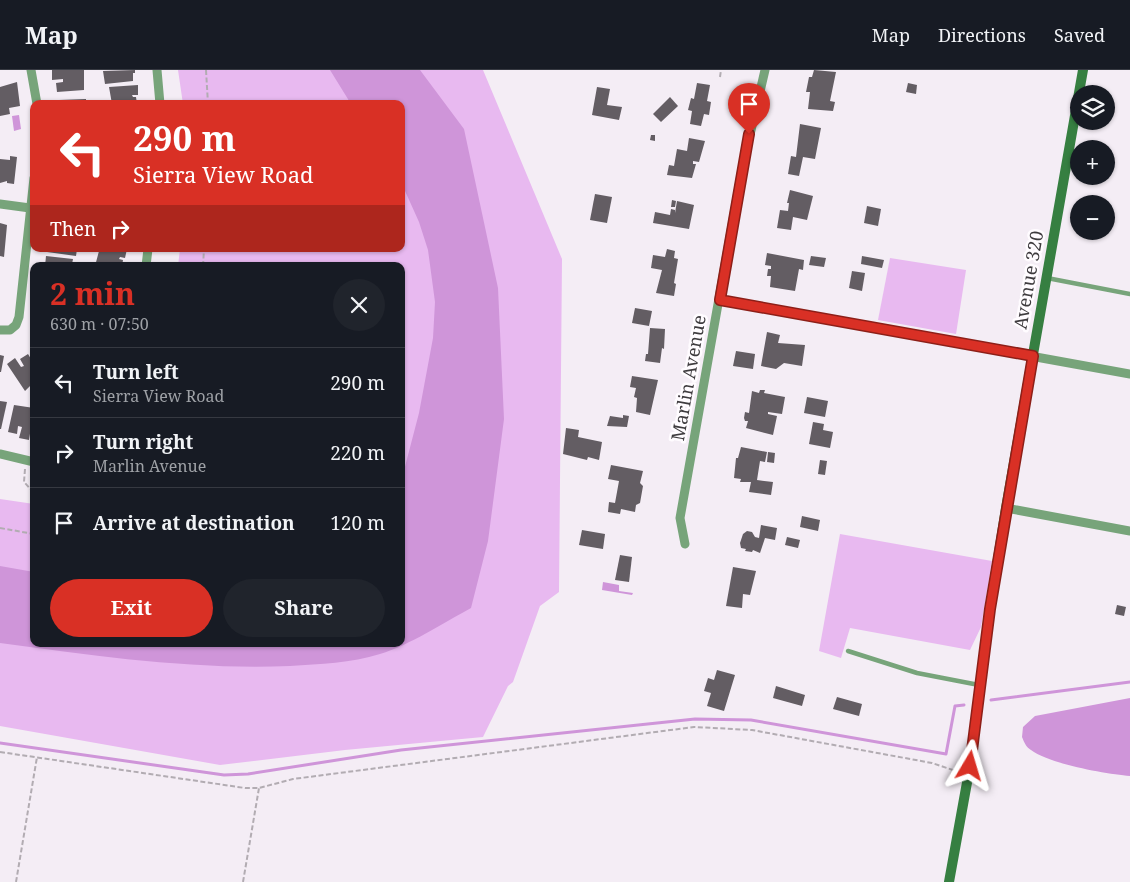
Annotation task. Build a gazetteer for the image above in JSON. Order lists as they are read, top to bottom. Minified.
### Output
{"streets":{"street":["Avenue 320","Marlin Avenue"]},"page":{"header":"Map","nav":["Map","Directions","Saved"],"map_buttons":["+","−"],"turn":["290 m","Sierra View Road"],"then":"Then","heading":["2 min","630 m · 07:50"],"list":[{"name":"Turn left","note":"Sierra View Road","value":"290 m"},{"name":"Turn right","note":"Marlin Avenue","value":"220 m"},{"name":"Arrive at destination","value":"120 m"}],"buttons":["Exit","Share"]}}
